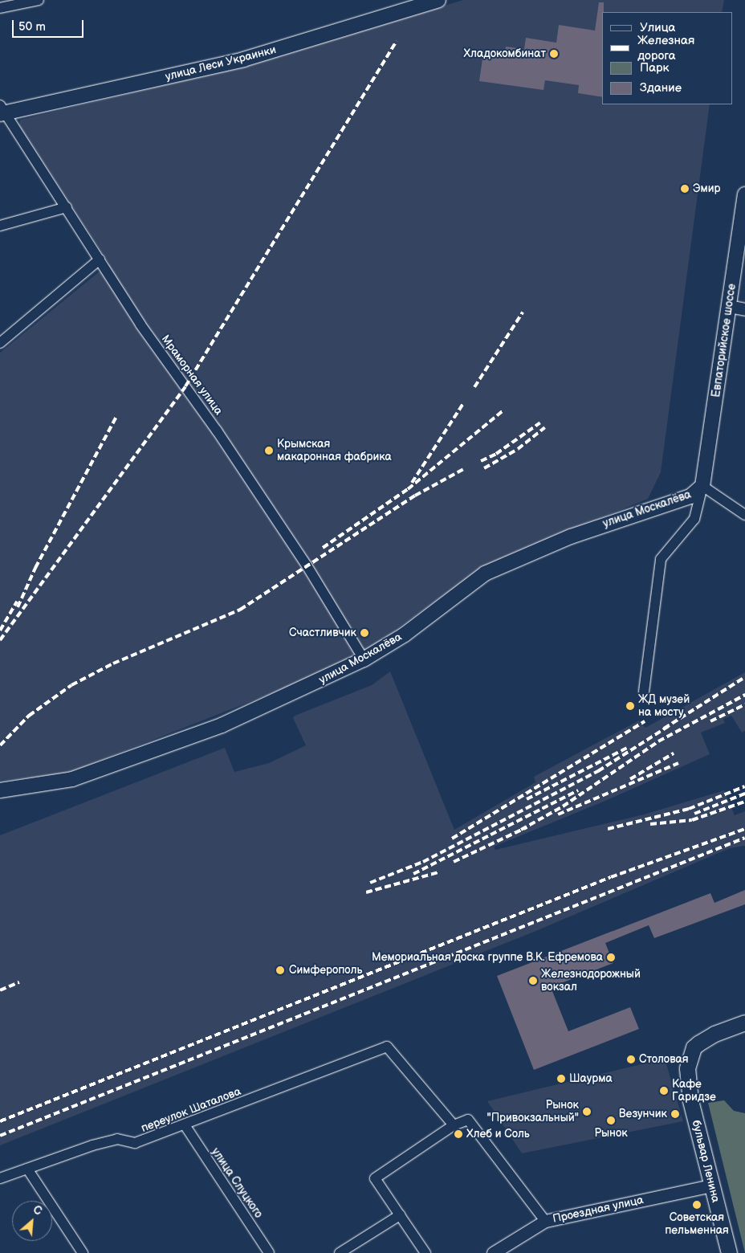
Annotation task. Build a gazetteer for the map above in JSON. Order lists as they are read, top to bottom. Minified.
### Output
{"streets":{"main road":["улица Леси Украинки","Евпаторийское шоссе","улица Москалёва","бульвар Ленина"],"street":["Мраморная улица","переулок Шаталова","улица Слуцкого","Проездная улица"]},"crossings":[["улица Леси Украинки","Мраморная улица"],["Евпаторийское шоссе","улица Москалёва"],["Мраморная улица","улица Москалёва"],["переулок Шаталова","улица Слуцкого"],["бульвар Ленина","Проездная улица"]],"places":["Хладокомбинат","Эмир","Крымская макаронная фабрика","Счастливчик","ЖД музей на мосту","Мемориальная доска группе В.К. Ефремова","Симферополь","Железнодорожный вокзал","Столовая","Шаурма","Кафе Гаридзе","Рынок \"Привокзальный\"","Везунчик","Рынок","Хлеб и Соль","Советская пельменная"],"legend":["Улица","Железная дорога","Парк","Здание"],"scale_bar":"50 m","north":"top right"}
